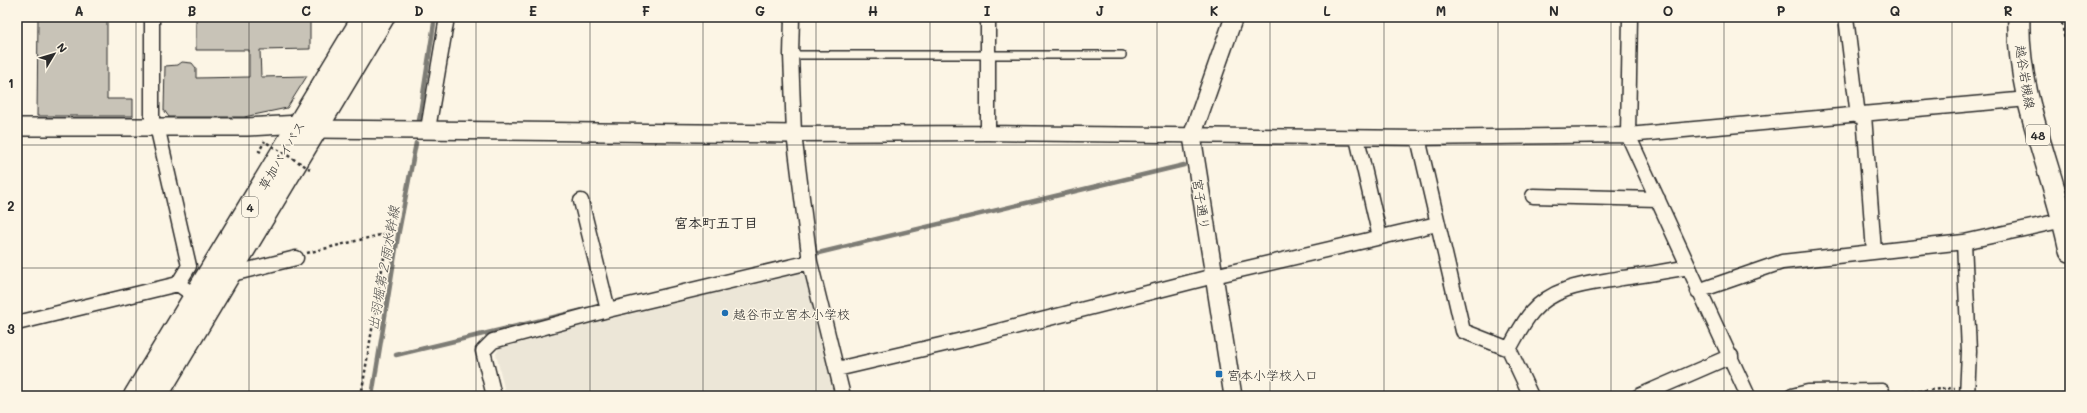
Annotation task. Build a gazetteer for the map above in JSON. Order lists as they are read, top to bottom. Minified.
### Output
{"streets":{"highway":["草加バイパス","4"],"main road":["越谷岩槻線","48"],"street":["宮子通り"]},"districts":["宮本町五丁目"],"water":["出羽堀第２雨水幹線"],"places":{"other":["越谷市立宮本小学校"],"transit":["宮本小学校入口"]},"north":"top right","grid":{"columns":["A","B","C","D","E","F","G","H","I","J","K","L","M","N","O","P","Q","R"],"rows":["1","2","3"]}}
